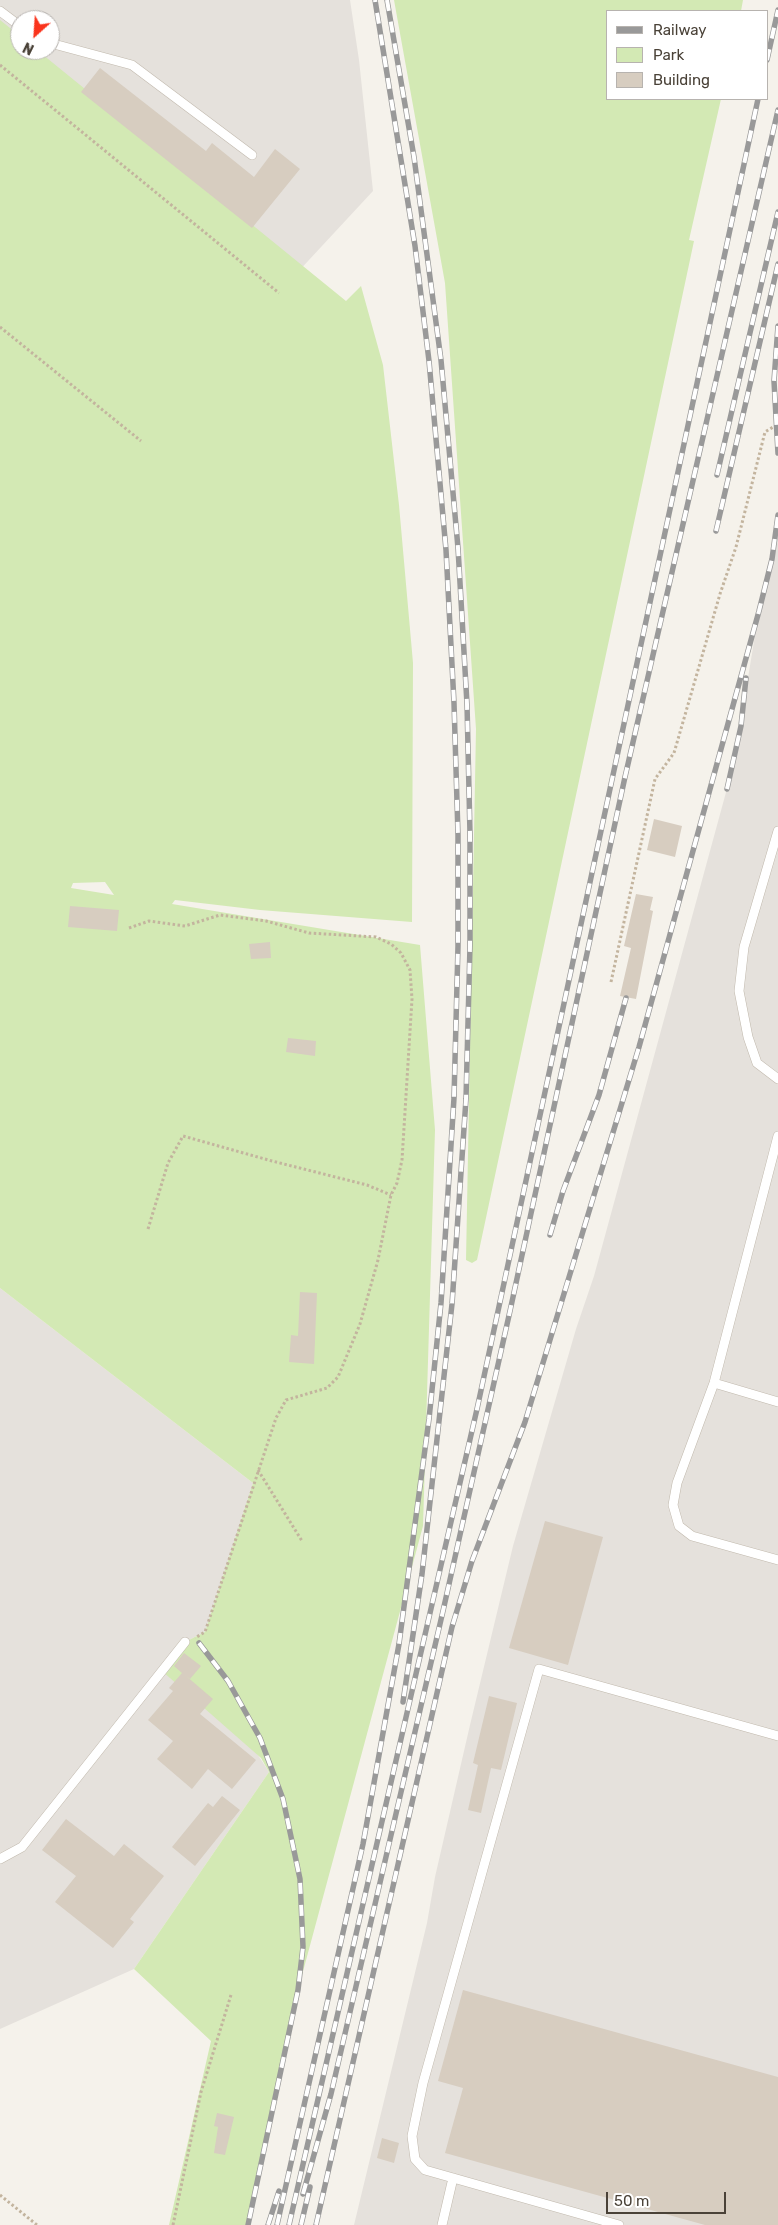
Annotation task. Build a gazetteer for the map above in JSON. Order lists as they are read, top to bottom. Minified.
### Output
{"legend":["Railway","Park","Building"],"scale_bar":"50 m","north":"bottom left"}
